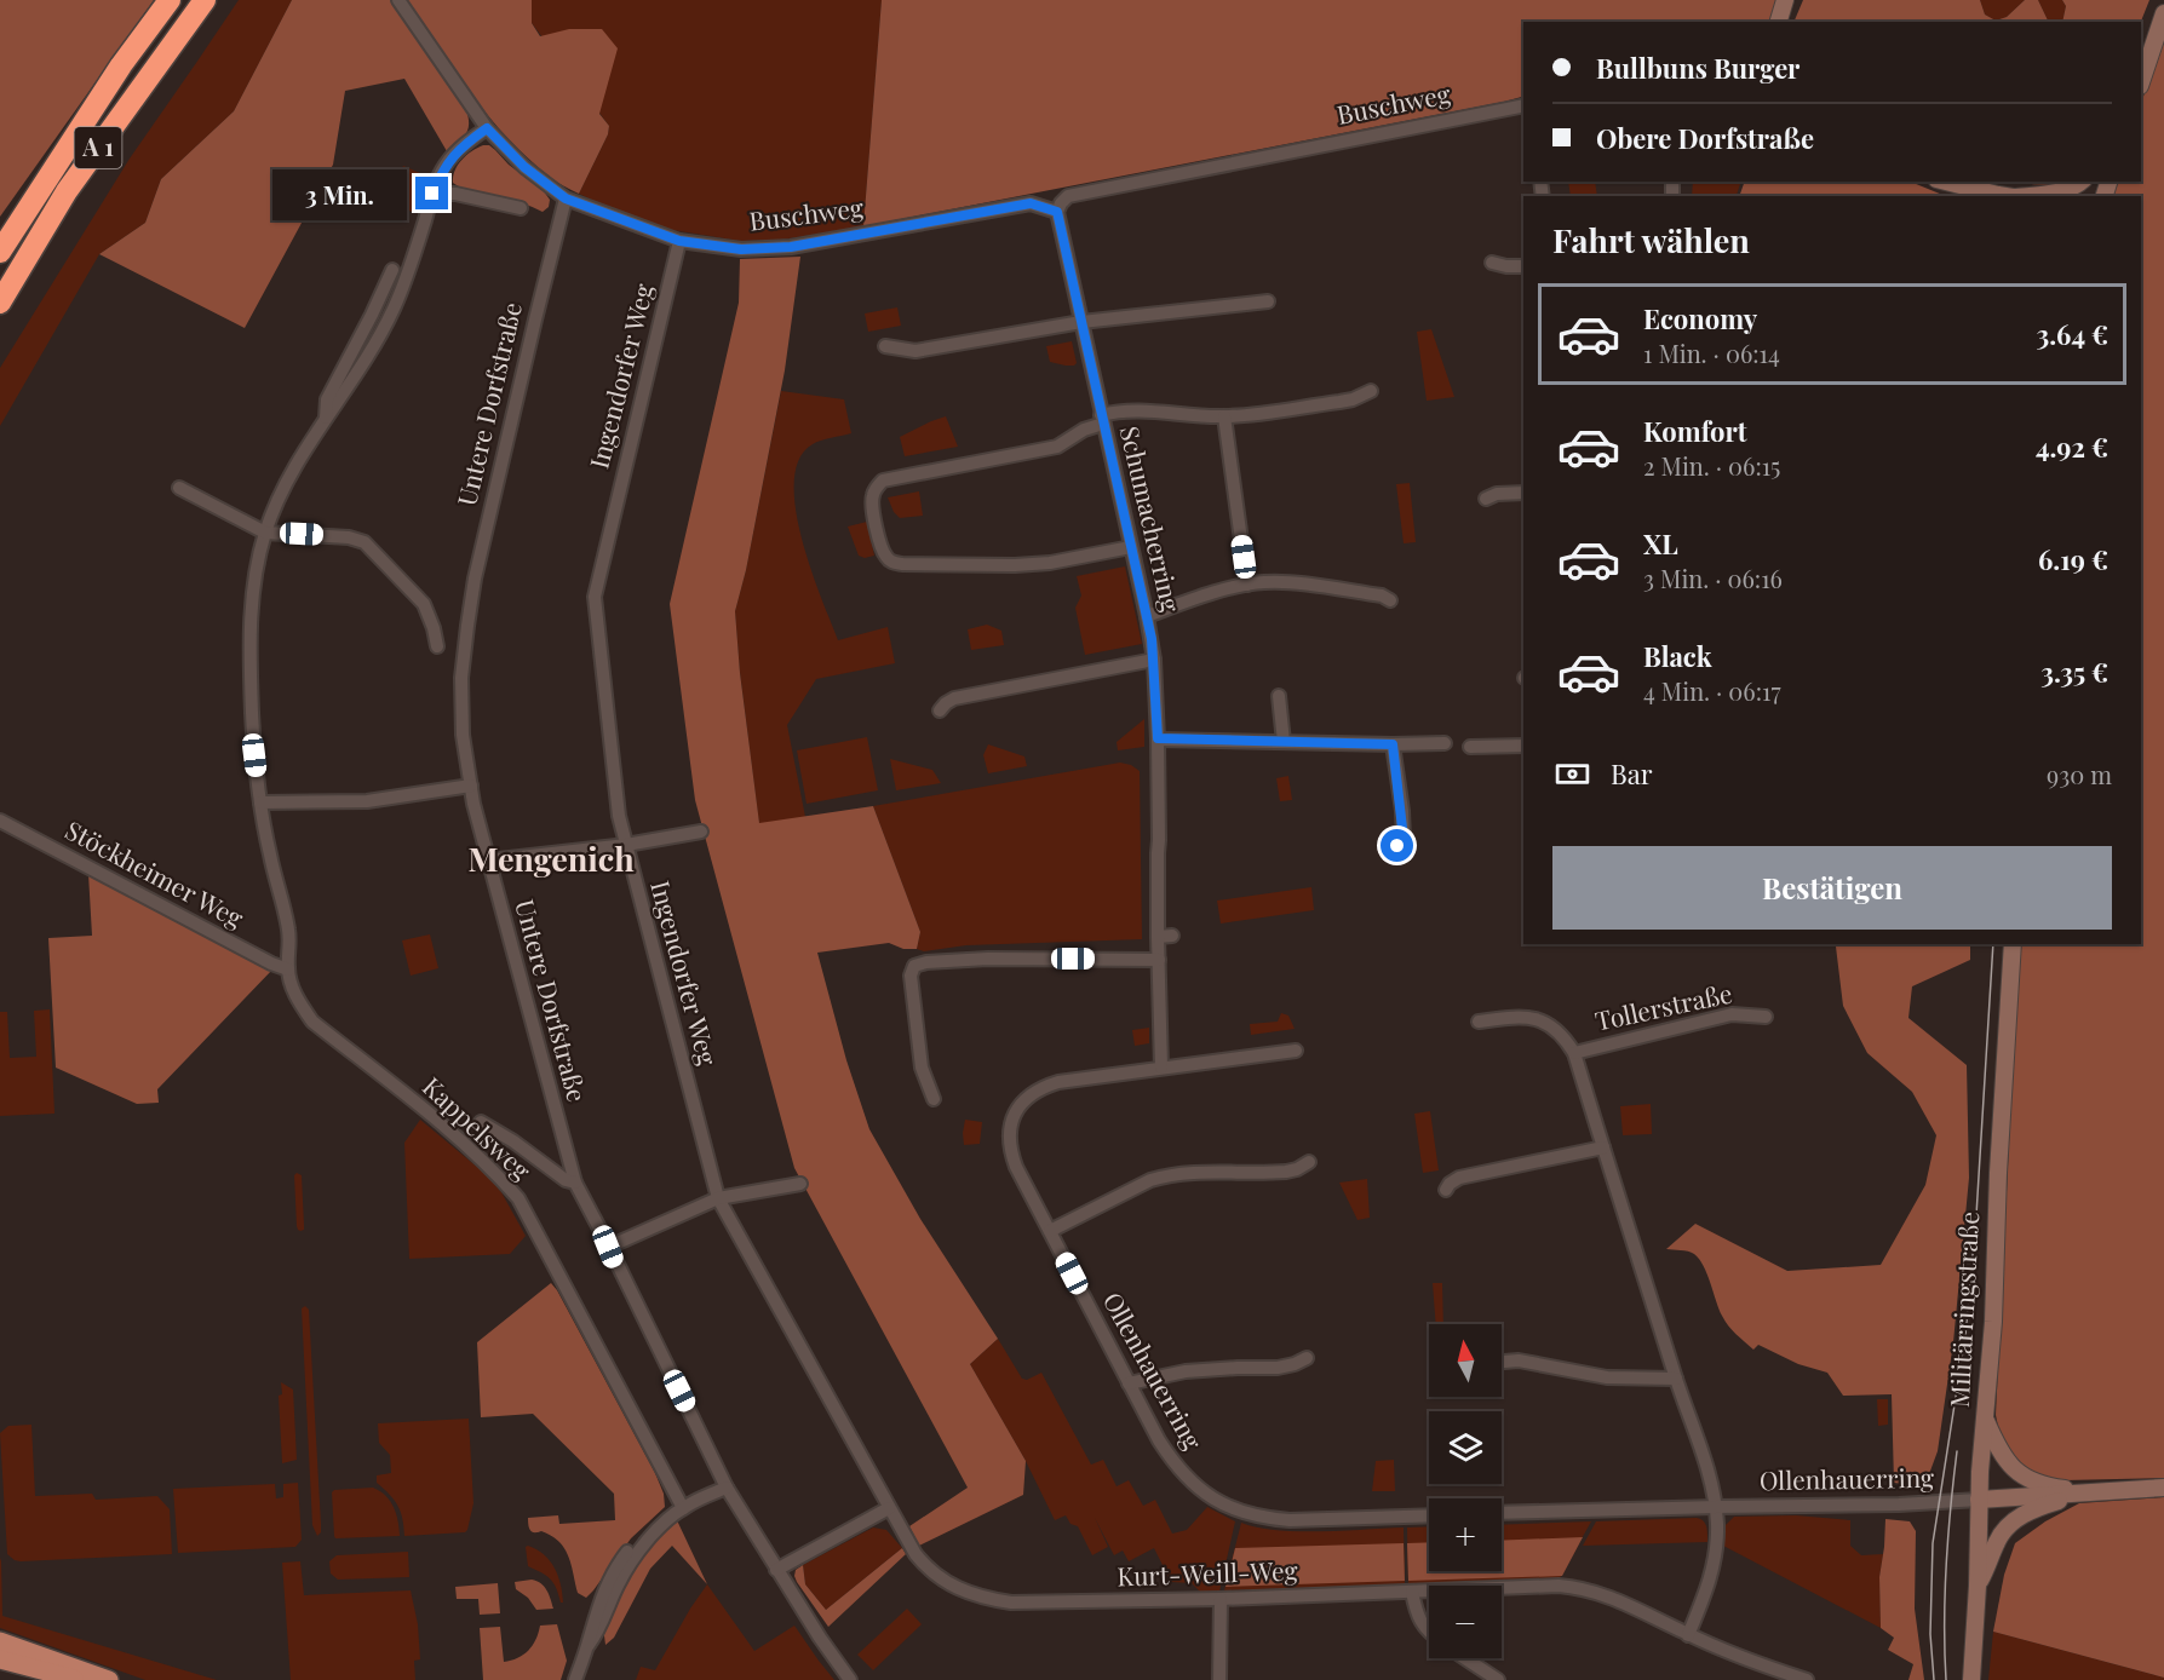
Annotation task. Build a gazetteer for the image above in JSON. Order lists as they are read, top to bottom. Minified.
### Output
{"streets":{"highway":["A 1"],"main road":["Militärringstraße"],"street":["Buschweg","Ingendorfer Weg","Untere Dorfstraße","Schumacherring","Stöckheimer Weg","Tollerstraße","Kappelsweg","Ollenhauerring","Kurt-Weill-Weg"]},"crossings":[["Buschweg","Ingendorfer Weg"],["Buschweg","Untere Dorfstraße"],["Buschweg","Schumacherring"],["Ingendorfer Weg","Kurt-Weill-Weg"],["Schumacherring","Ollenhauerring"],["Stöckheimer Weg","Kappelsweg"],["Militärringstraße","Ollenhauerring"]],"districts":["Mengenich"],"north":"top","page":{"banner":["Bullbuns Burger","Obere Dorfstraße"],"bubble":"3 Min.","heading":"Fahrt wählen","list":[{"name":"Economy","note":"1 Min. · 06:14","value":"3.64 €"},{"name":"Komfort","note":"2 Min. · 06:15","value":"4.92 €"},{"name":"XL","note":"3 Min. · 06:16","value":"6.19 €"},{"name":"Black","note":"4 Min. · 06:17","value":"3.35 €"}],"pay":["Bar","930 m"],"buttons":"Bestätigen","map_buttons":["+","−"]}}
